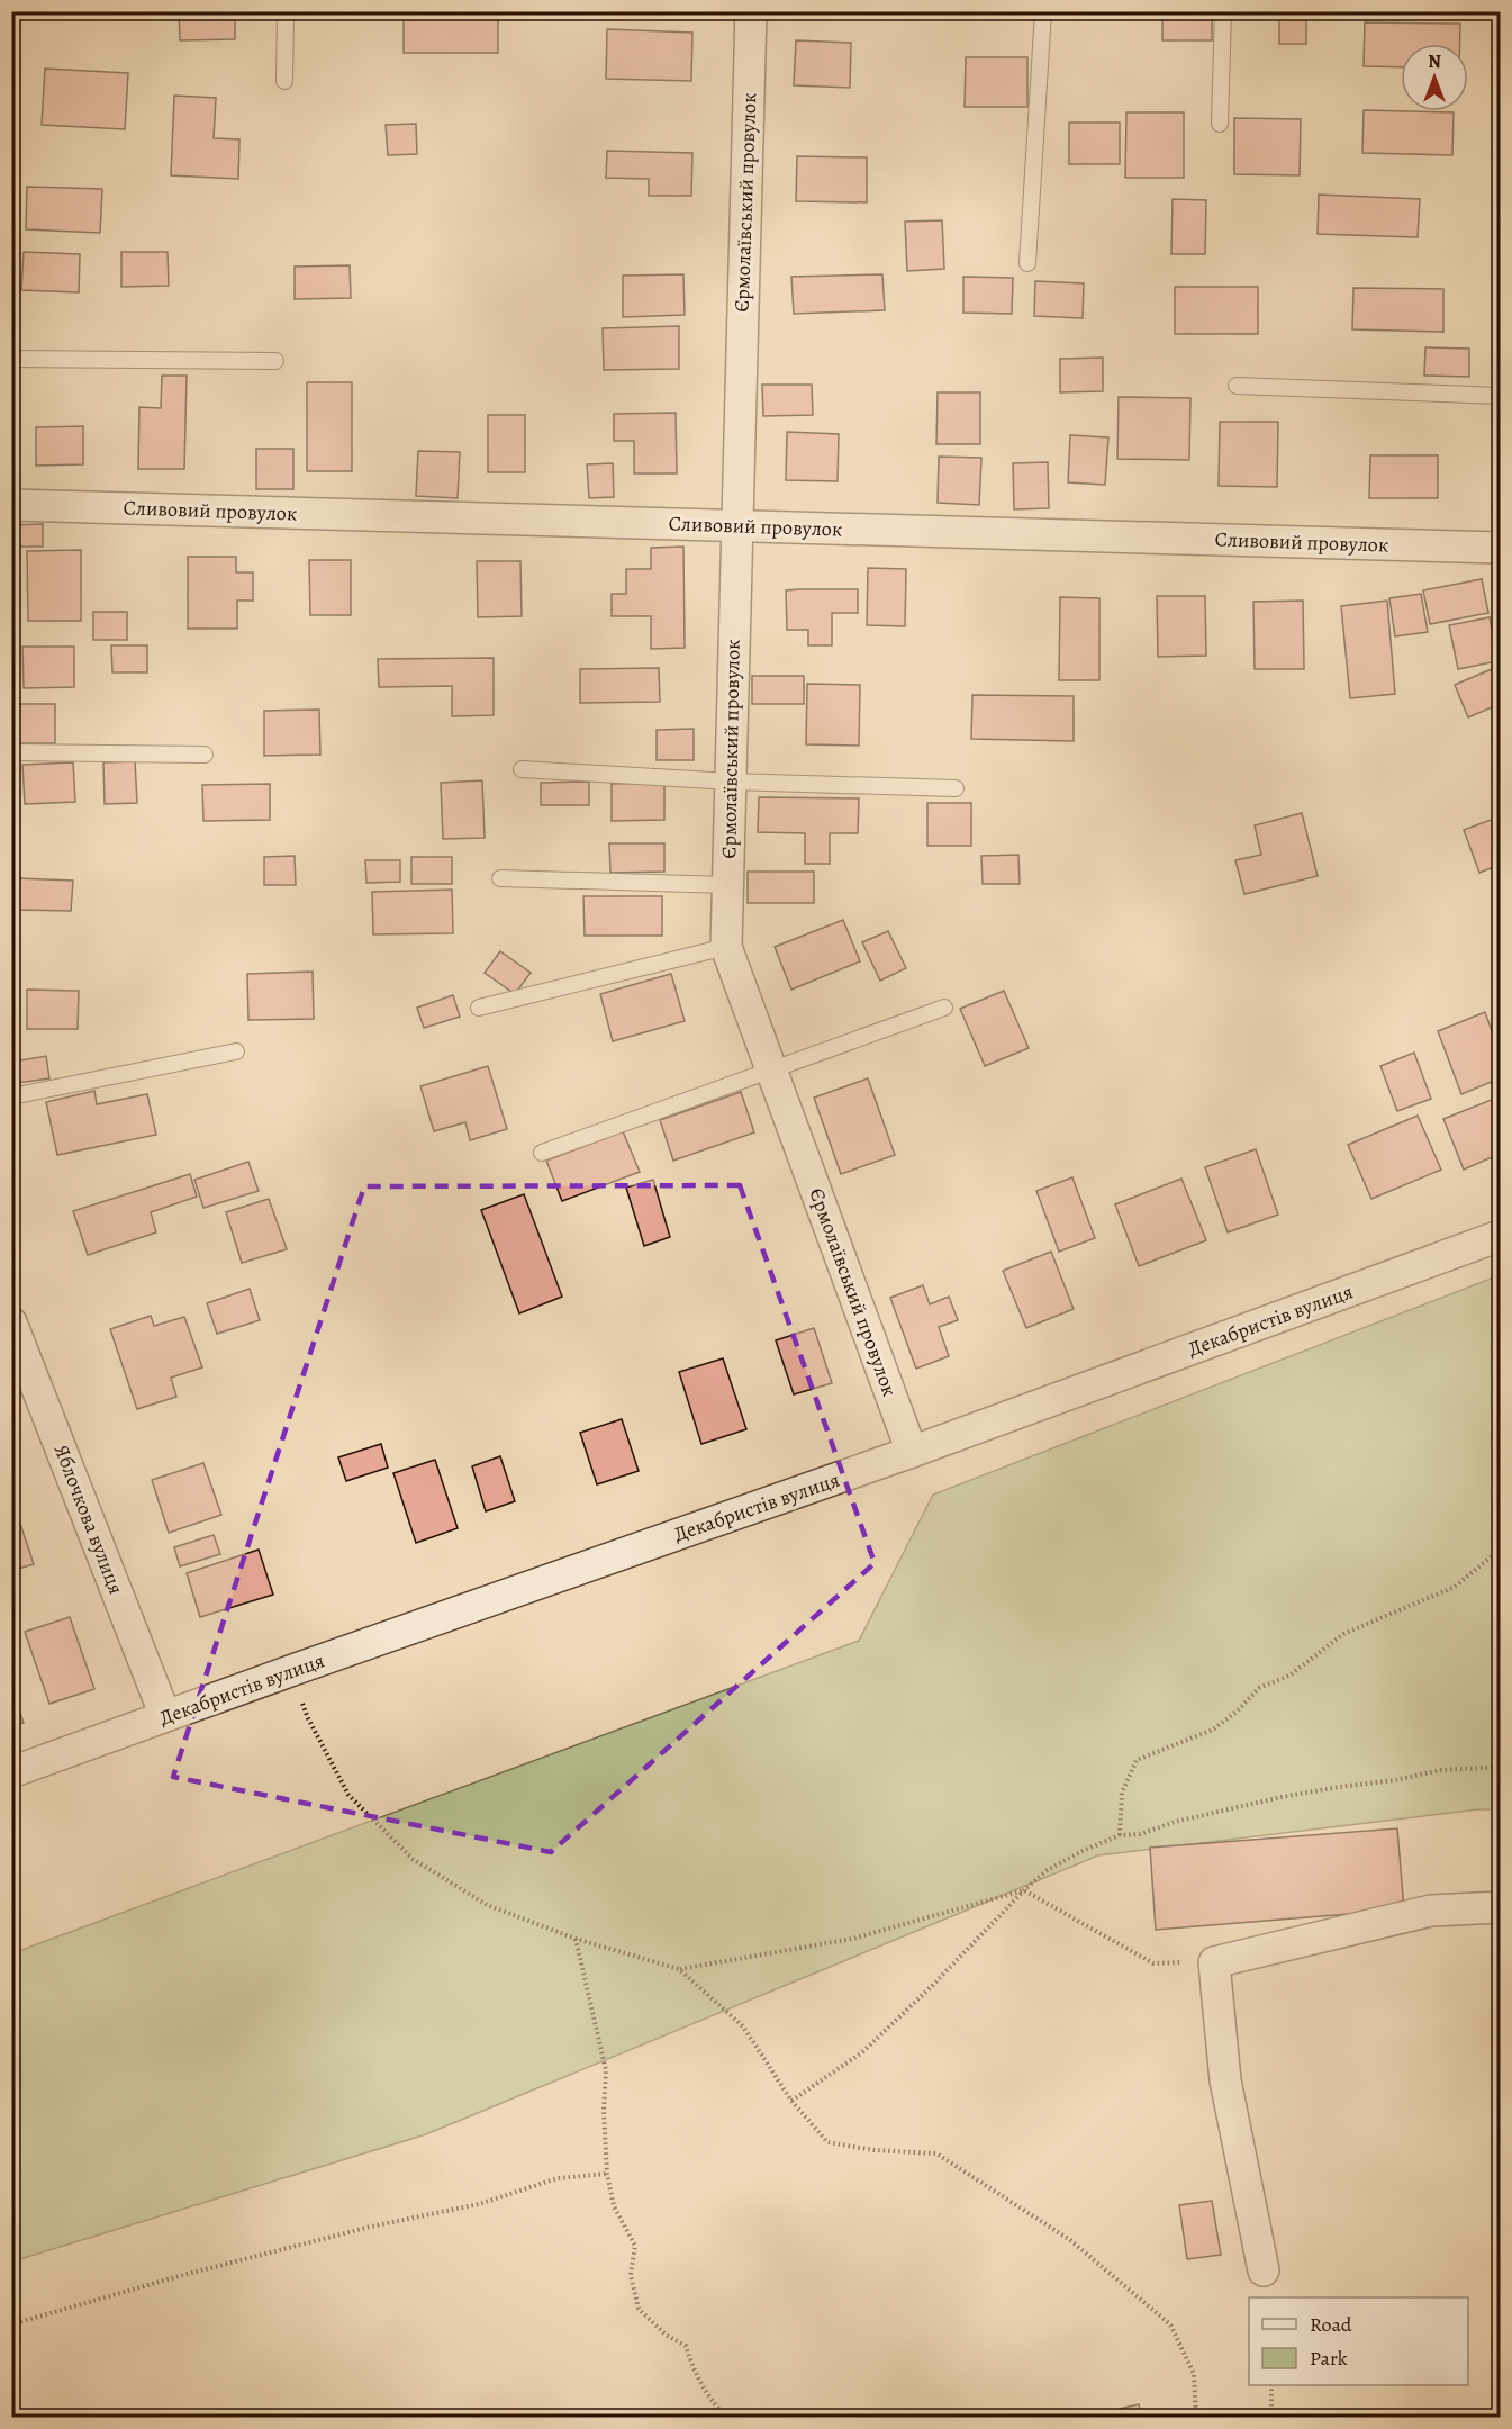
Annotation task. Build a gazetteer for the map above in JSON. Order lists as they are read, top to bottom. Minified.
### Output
{"streets":{"street":["Єрмолаївський провулок","Сливовий провулок","Декабристів вулиця","Яблочкова вулиця"]},"crossings":[["Єрмолаївський провулок","Сливовий провулок"],["Єрмолаївський провулок","Декабристів вулиця"],["Декабристів вулиця","Яблочкова вулиця"]],"legend":["Road","Park"],"north":"top"}
